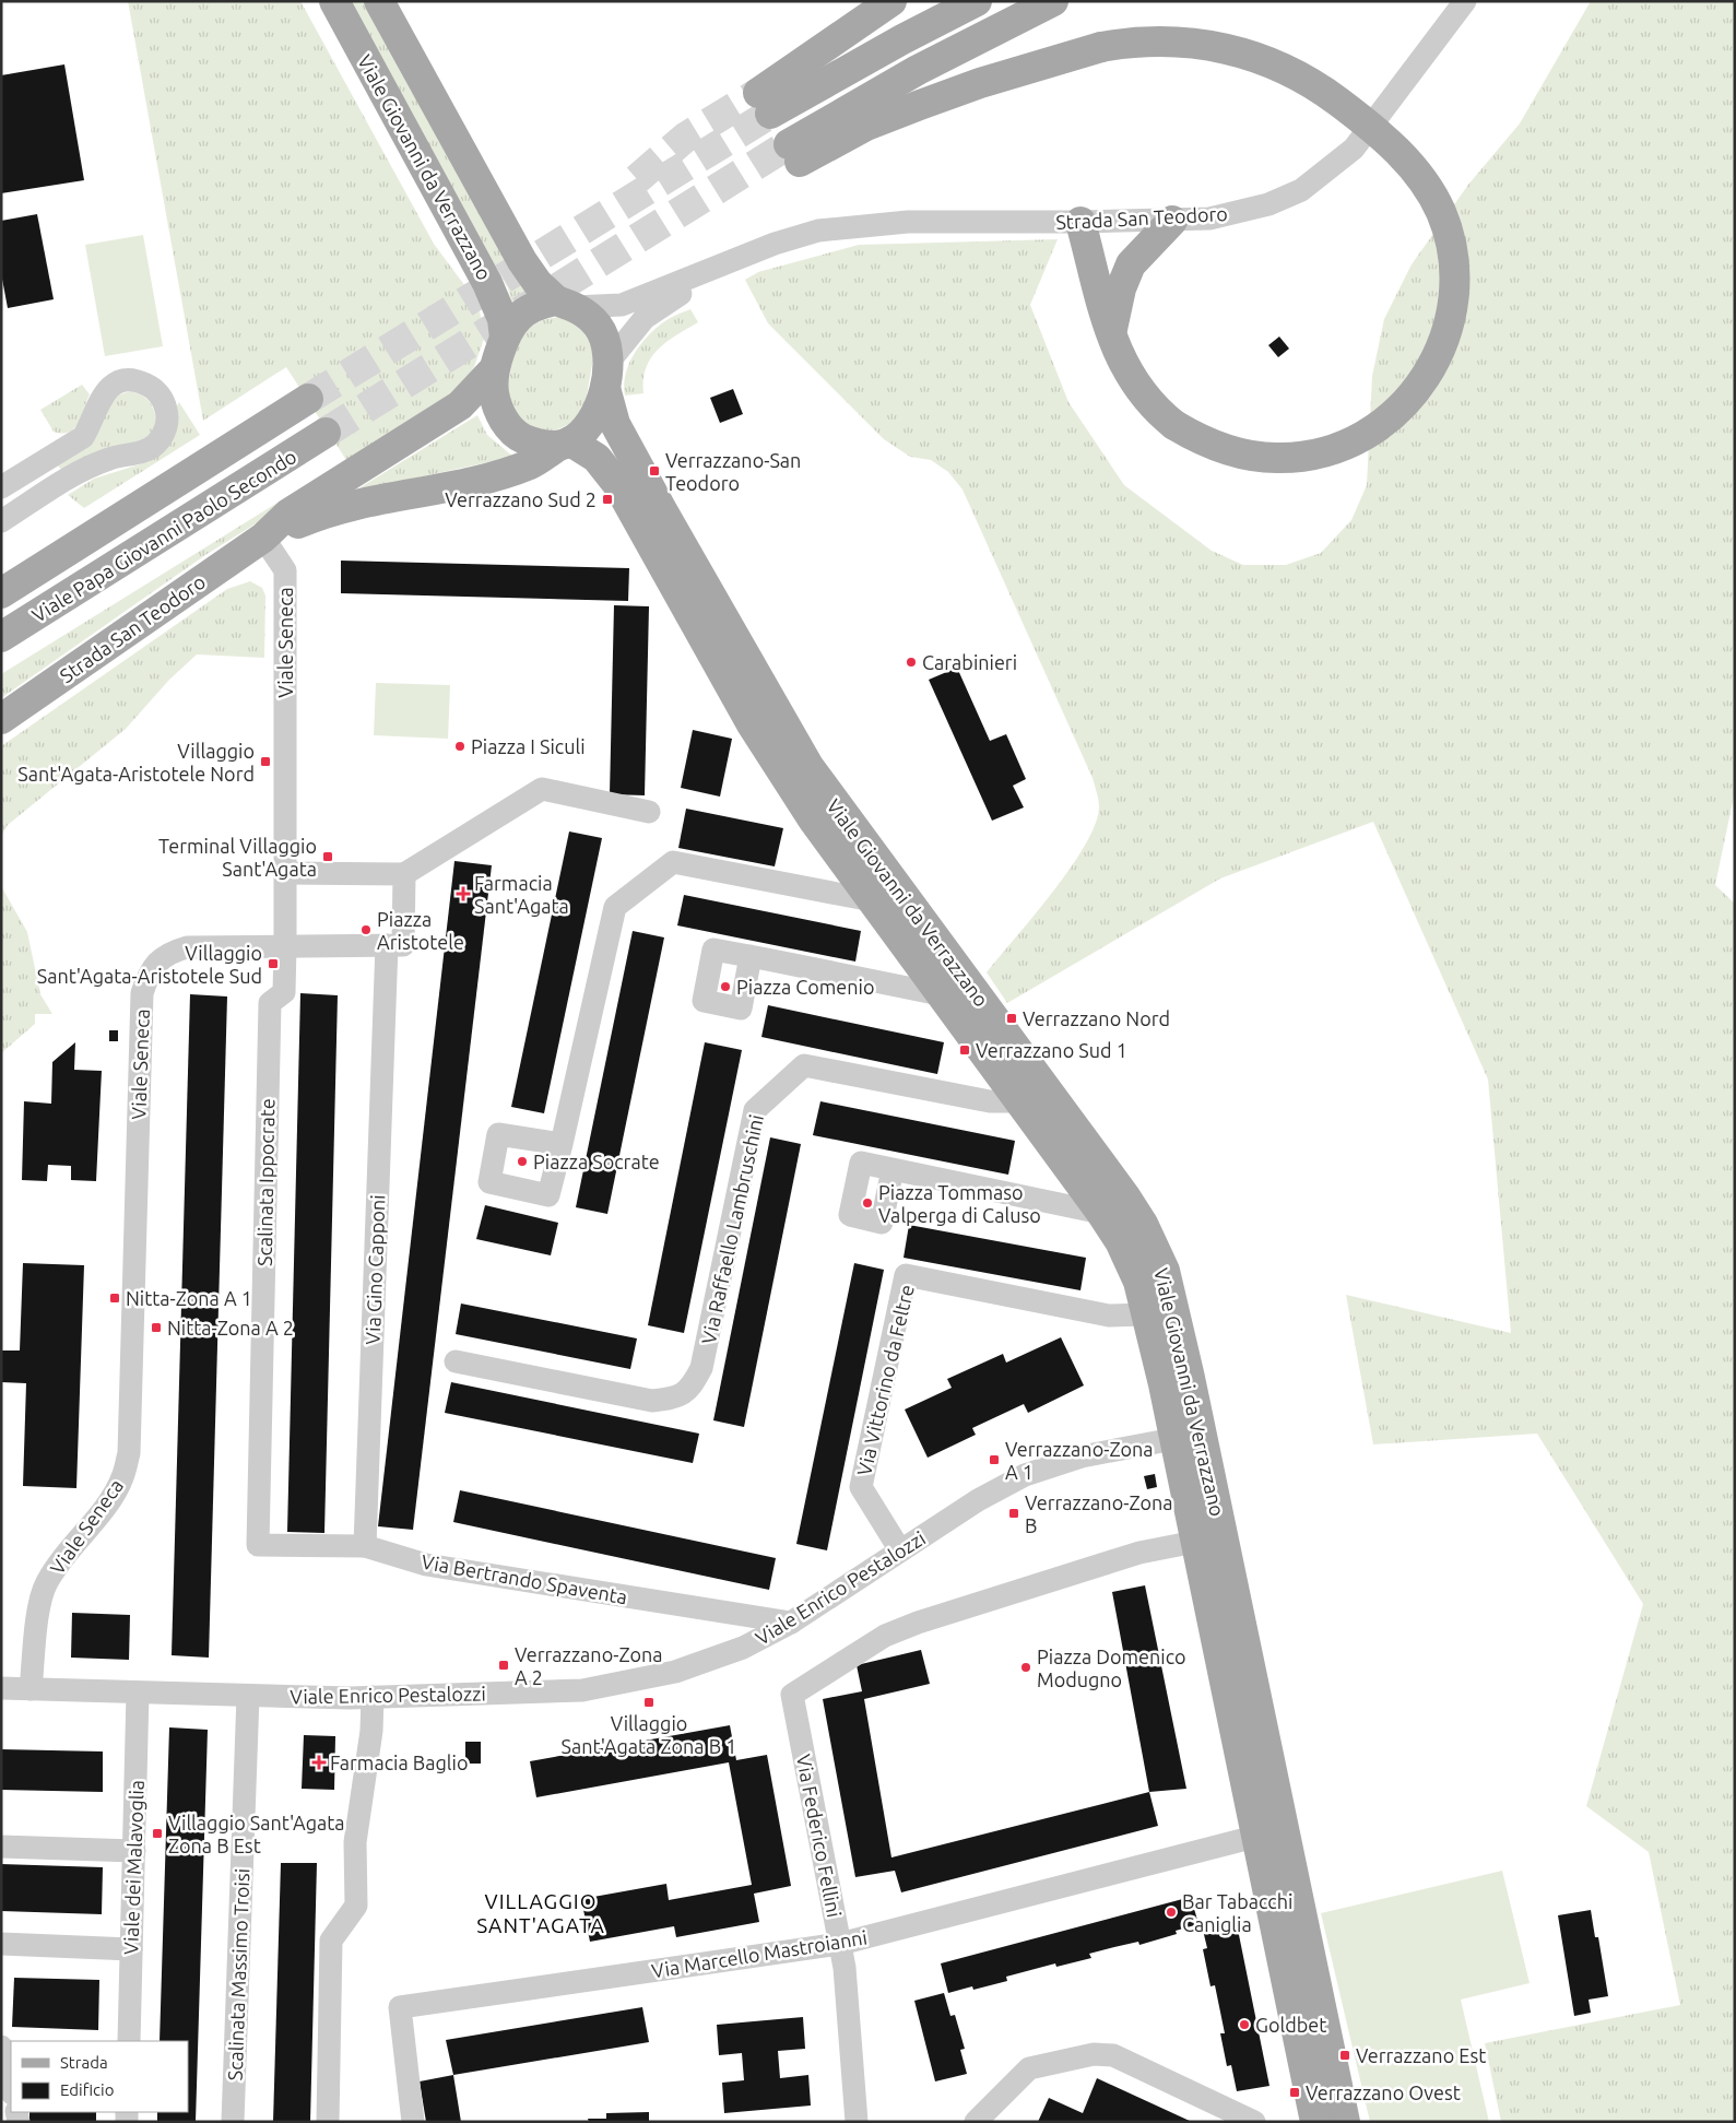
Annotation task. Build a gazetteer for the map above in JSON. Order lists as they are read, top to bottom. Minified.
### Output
{"streets":{"main road":["Viale Giovanni da Verrazzano","Strada San Teodoro","Viale Papa Giovanni Paolo Secondo"],"street":["Viale Seneca","Scalinata Ippocrate","Via Raffaello Lambruschini","Via Gino Capponi","Via Vittorino da Feltre","Via Bertrando Spaventa","Viale Enrico Pestalozzi","Via Federico Fellini","Viale dei Malavoglia","Via Marcello Mastroianni","Scalinata Massimo Troisi"]},"crossings":[["Viale Giovanni da Verrazzano","Strada San Teodoro"],["Viale Giovanni da Verrazzano","Via Raffaello Lambruschini"],["Viale Giovanni da Verrazzano","Via Vittorino da Feltre"],["Viale Giovanni da Verrazzano","Viale Enrico Pestalozzi"],["Viale Giovanni da Verrazzano","Via Federico Fellini"],["Viale Giovanni da Verrazzano","Via Marcello Mastroianni"],["Strada San Teodoro","Viale Seneca"],["Viale Seneca","Scalinata Ippocrate"],["Viale Seneca","Viale Enrico Pestalozzi"],["Scalinata Ippocrate","Via Bertrando Spaventa"],["Via Gino Capponi","Via Bertrando Spaventa"],["Via Vittorino da Feltre","Viale Enrico Pestalozzi"],["Via Bertrando Spaventa","Viale Enrico Pestalozzi"],["Viale Enrico Pestalozzi","Viale dei Malavoglia"],["Viale Enrico Pestalozzi","Scalinata Massimo Troisi"],["Via Federico Fellini","Via Marcello Mastroianni"]],"districts":["VILLAGGIO SANT'AGATA"],"places":{"transit":["Verrazzano-San Teodoro","Verrazzano Sud 2","Villaggio Sant'Agata-Aristotele Nord","Terminal Villaggio Sant'Agata","Villaggio Sant'Agata-Aristotele Sud","Verrazzano Nord","Verrazzano Sud 1","Nitta-Zona A 1","Nitta-Zona A 2","Verrazzano-Zona A 1","Verrazzano-Zona B","Verrazzano-Zona A 2","Villaggio Sant'Agata Zona B 1","Villaggio Sant'Agata Zona B Est","Verrazzano Est","Verrazzano Ovest"],"other":["Carabinieri","Piazza I Siculi","Piazza Aristotele","Piazza Comenio","Piazza Socrate","Piazza Tommaso Valperga di Caluso","Piazza Domenico Modugno","Bar Tabacchi Caniglia","Goldbet"],"health":["Farmacia Sant'Agata","Farmacia Baglio"]},"legend":["Strada","Edificio"]}
